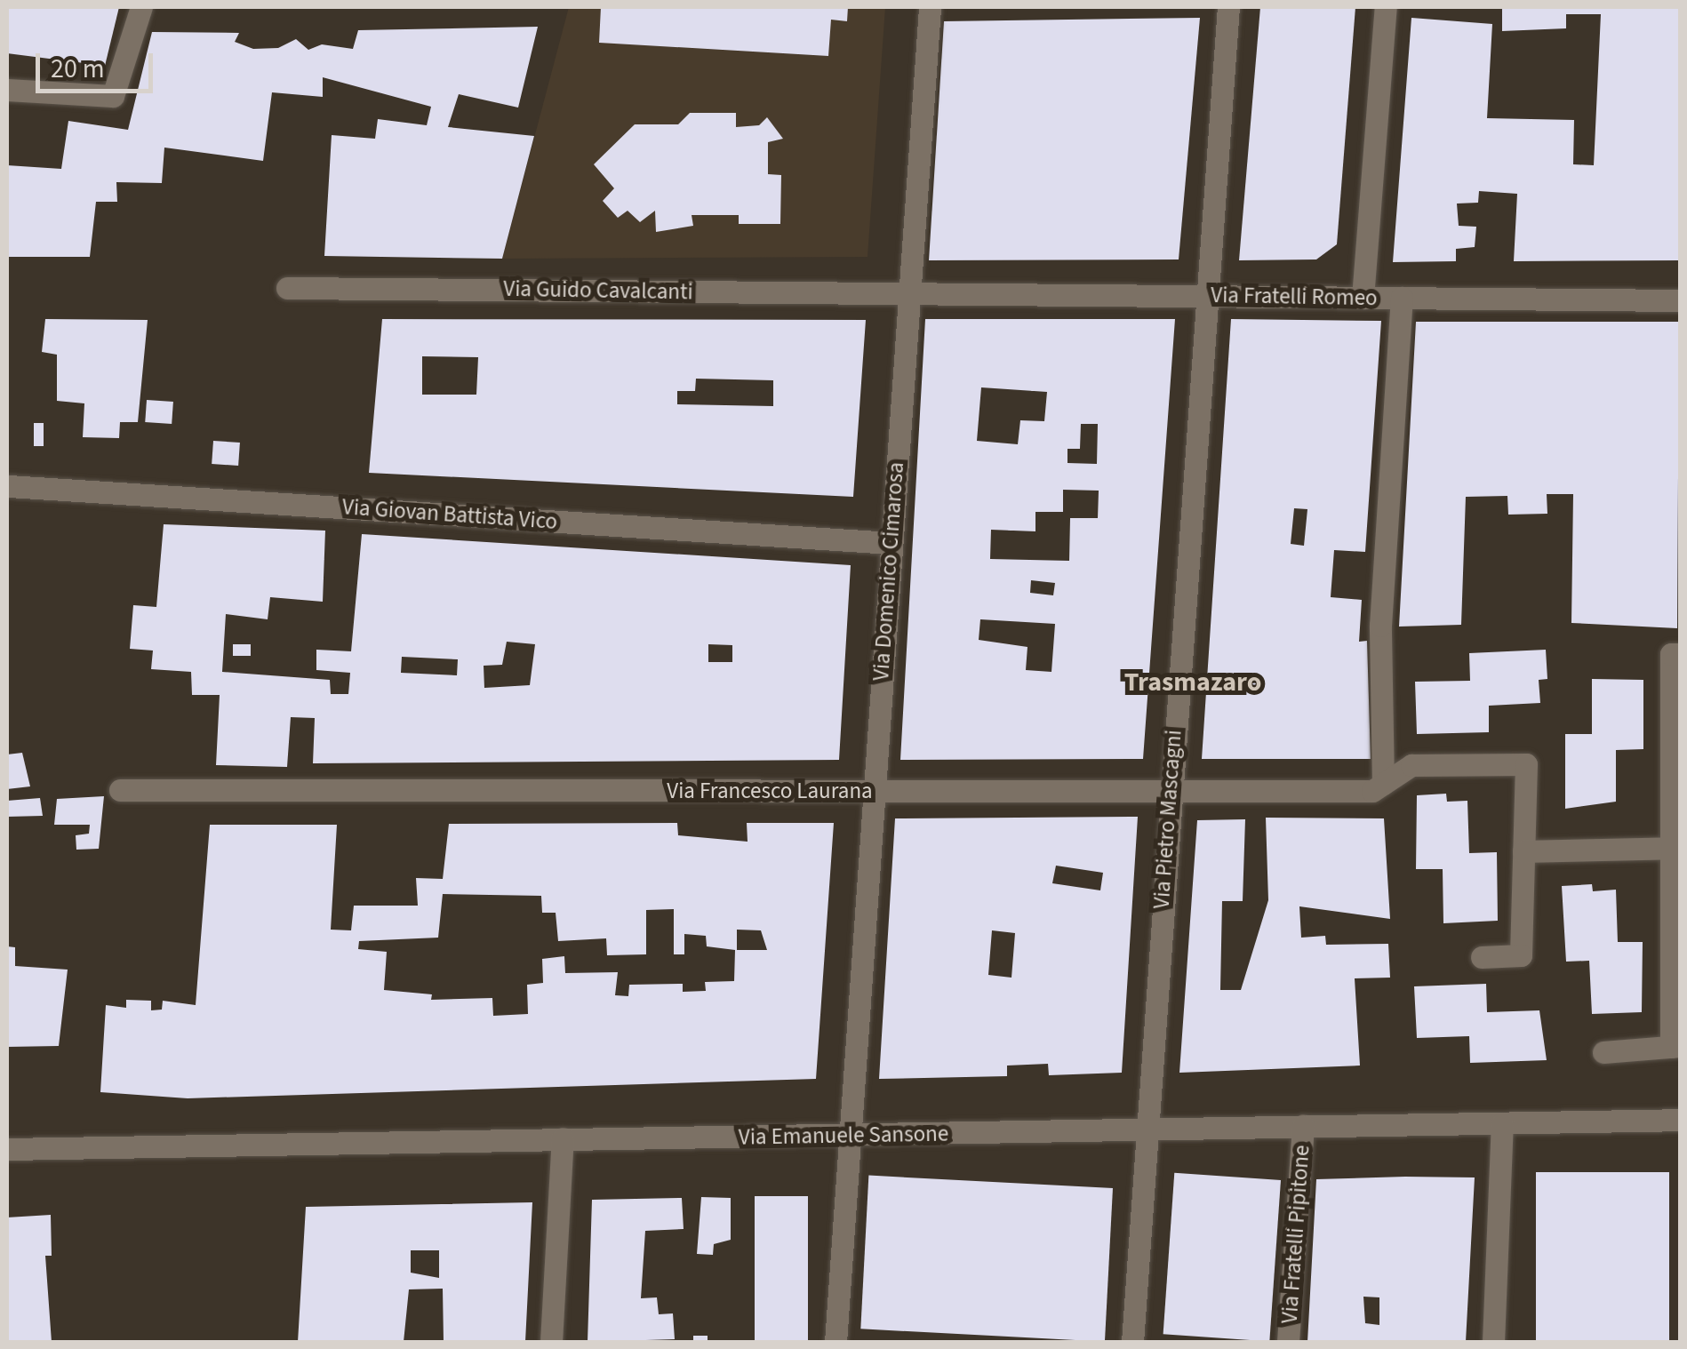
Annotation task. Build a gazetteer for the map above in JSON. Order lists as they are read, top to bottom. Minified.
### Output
{"streets":{"street":["Via Guido Cavalcanti","Via Fratelli Romeo","Via Giovan Battista Vico","Via Domenico Cimarosa","Via Francesco Laurana","Via Pietro Mascagni","Via Emanuele Sansone","Via Fratelli Pipitone"]},"crossings":[["Via Guido Cavalcanti","Via Fratelli Romeo"],["Via Guido Cavalcanti","Via Domenico Cimarosa"],["Via Fratelli Romeo","Via Domenico Cimarosa"],["Via Fratelli Romeo","Via Pietro Mascagni"],["Via Giovan Battista Vico","Via Domenico Cimarosa"],["Via Domenico Cimarosa","Via Francesco Laurana"],["Via Domenico Cimarosa","Via Emanuele Sansone"],["Via Francesco Laurana","Via Pietro Mascagni"],["Via Pietro Mascagni","Via Emanuele Sansone"],["Via Emanuele Sansone","Via Fratelli Pipitone"]],"districts":["Trasmazaro"],"scale_bar":"20 m"}
